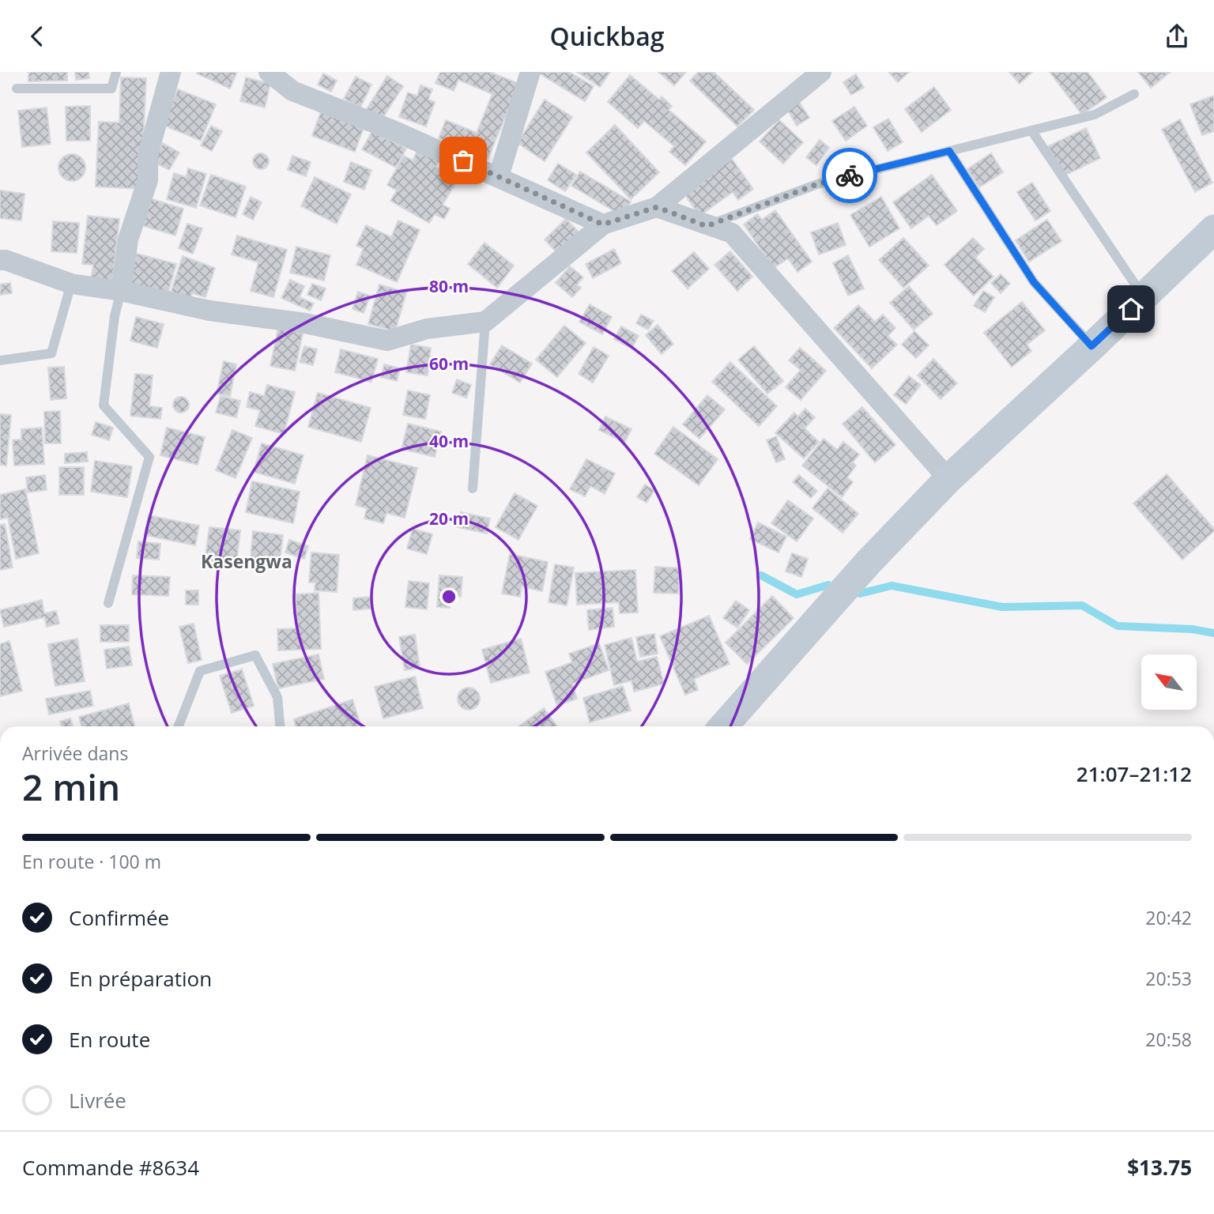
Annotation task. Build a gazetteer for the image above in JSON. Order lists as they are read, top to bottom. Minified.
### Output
{"districts":["Kasengwa"],"north":"top left","page":{"header":"Quickbag","heading":["2 min","Arrivée dans","21:07–21:12"],"panel":["Commande #8634","$13.75"],"bar":"En route · 100 m","list":[["Confirmée","20:42"],["En préparation","20:53"],["En route","20:58"],"Livrée"]},"rings":["80 m","60 m","40 m","20 m"]}
